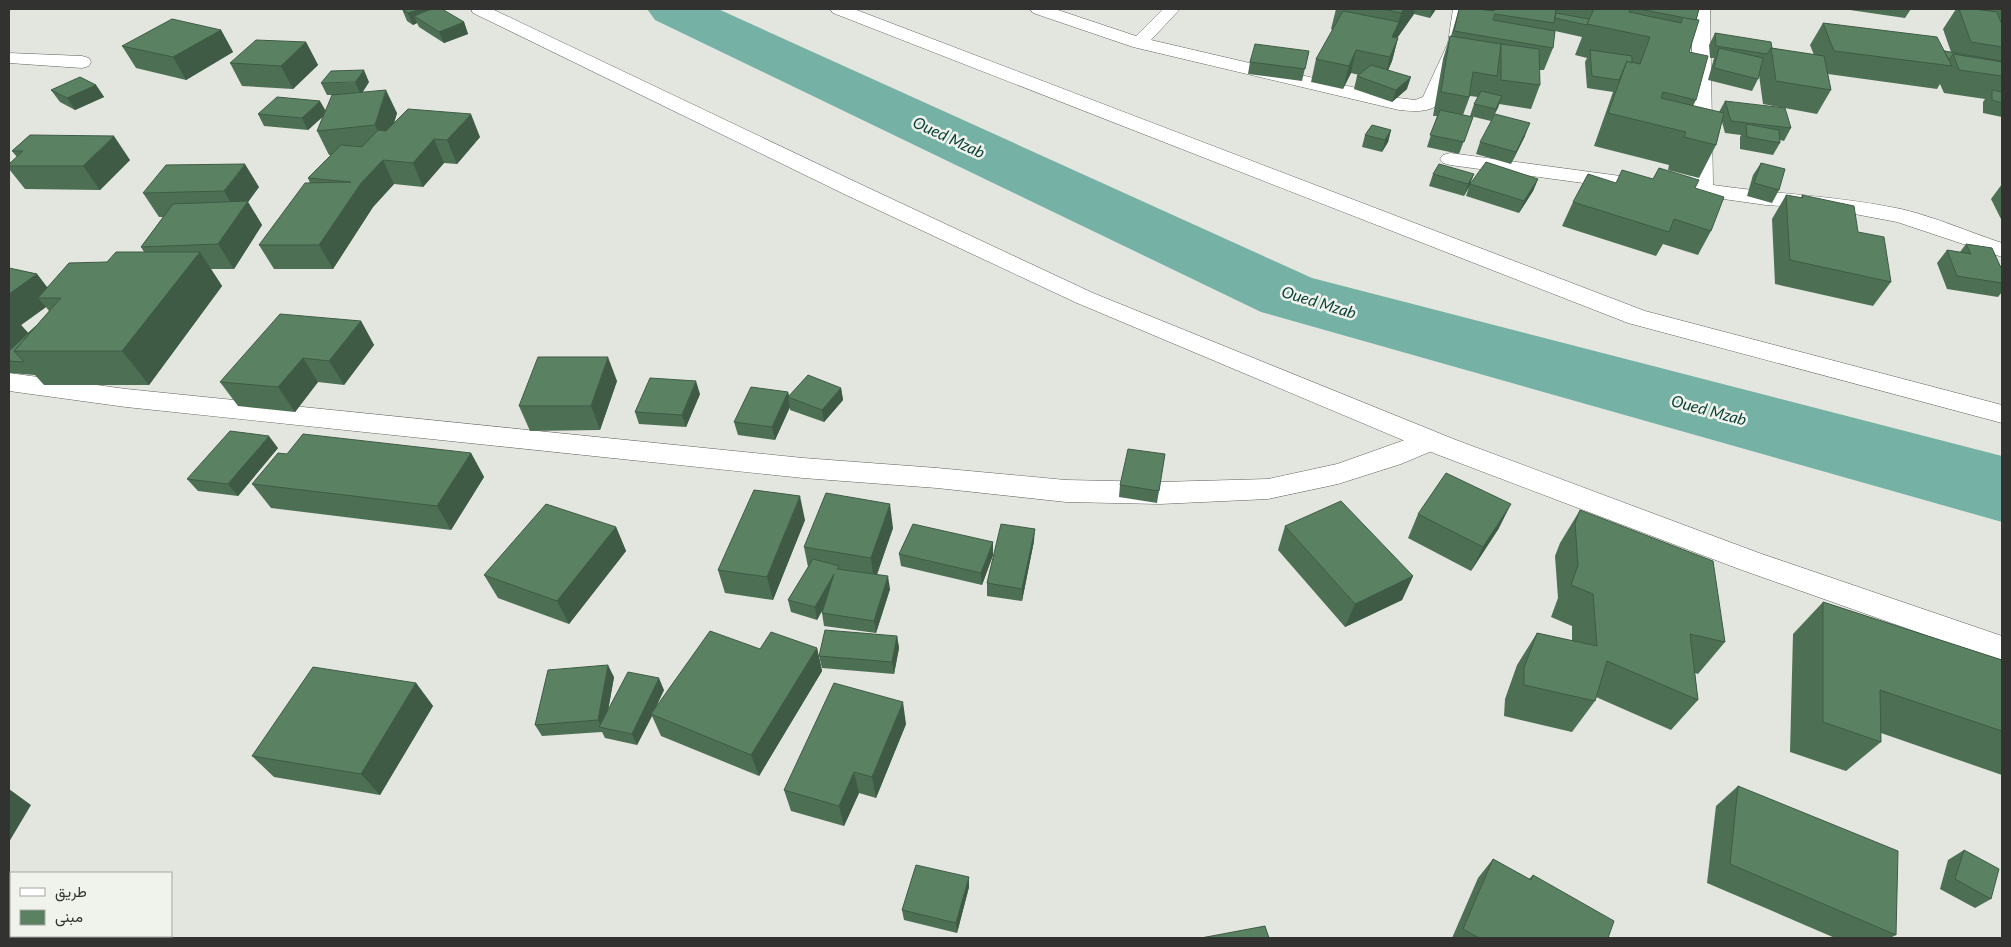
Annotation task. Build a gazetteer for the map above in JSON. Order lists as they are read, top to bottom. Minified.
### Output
{"water":["Oued Mzab"],"legend":["طريق","مبنى"]}
